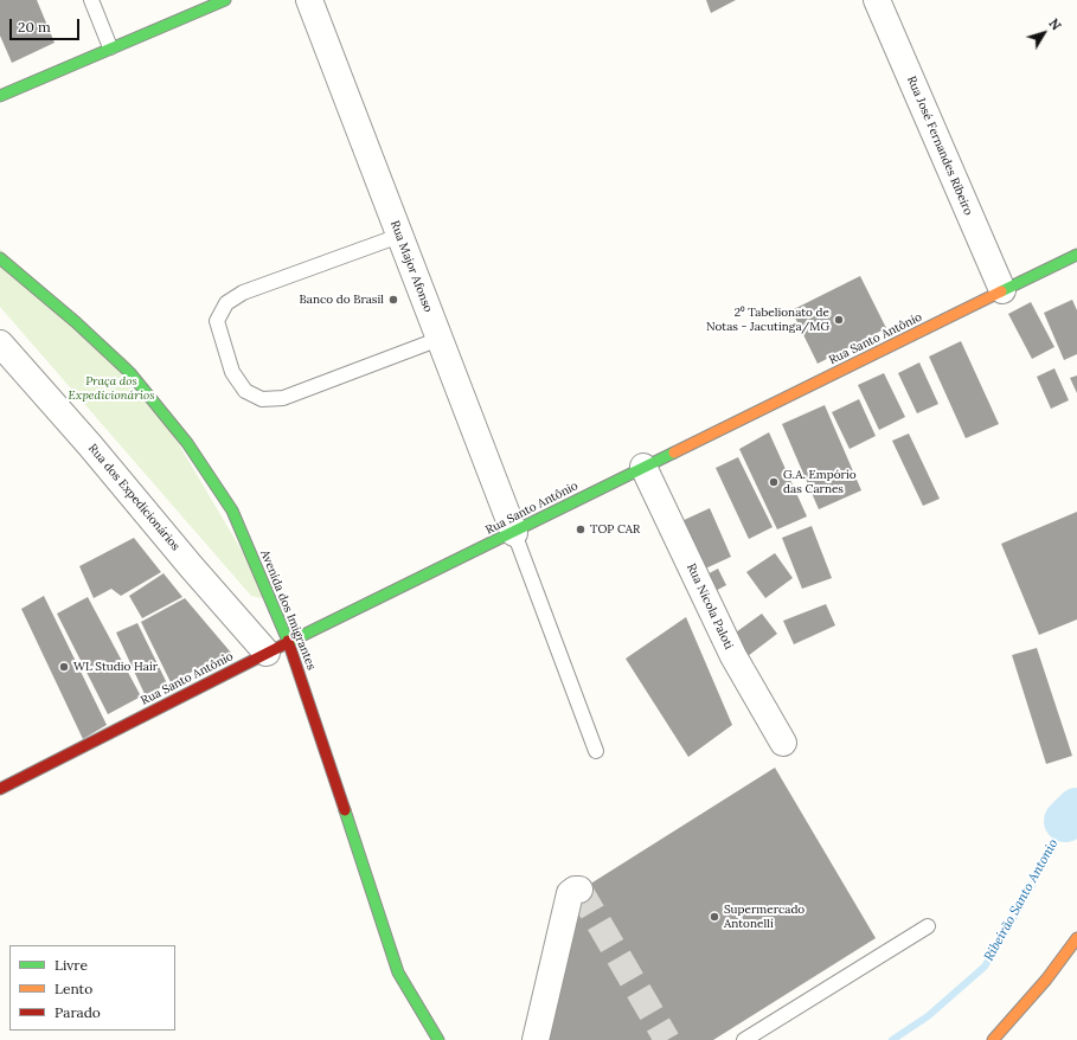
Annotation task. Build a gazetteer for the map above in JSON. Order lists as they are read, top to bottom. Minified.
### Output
{"streets":{"street":["Rua José Fernandes Ribeiro","Rua Major Afonso","Rua Santo Antônio","Rua dos Expedicionários","Rua Nicola Paloti","Avenida dos Imigrantes"]},"crossings":[["Rua José Fernandes Ribeiro","Rua Santo Antônio"],["Rua Major Afonso","Rua Santo Antônio"],["Rua Santo Antônio","Rua dos Expedicionários"],["Rua Santo Antônio","Rua Nicola Paloti"],["Rua Santo Antônio","Avenida dos Imigrantes"],["Rua dos Expedicionários","Avenida dos Imigrantes"]],"water":["Ribeirão Santo Antonio"],"parks":["Praça dos Expedicionários"],"places":["Banco do Brasil","2⁰ Tabelionato de Notas - Jacutinga/MG","G.A. Empório das Carnes","TOP CAR","WL Studio Hair","Supermercado Antonelli"],"legend":["Livre","Lento","Parado"],"scale_bar":"20 m","north":"top right"}
